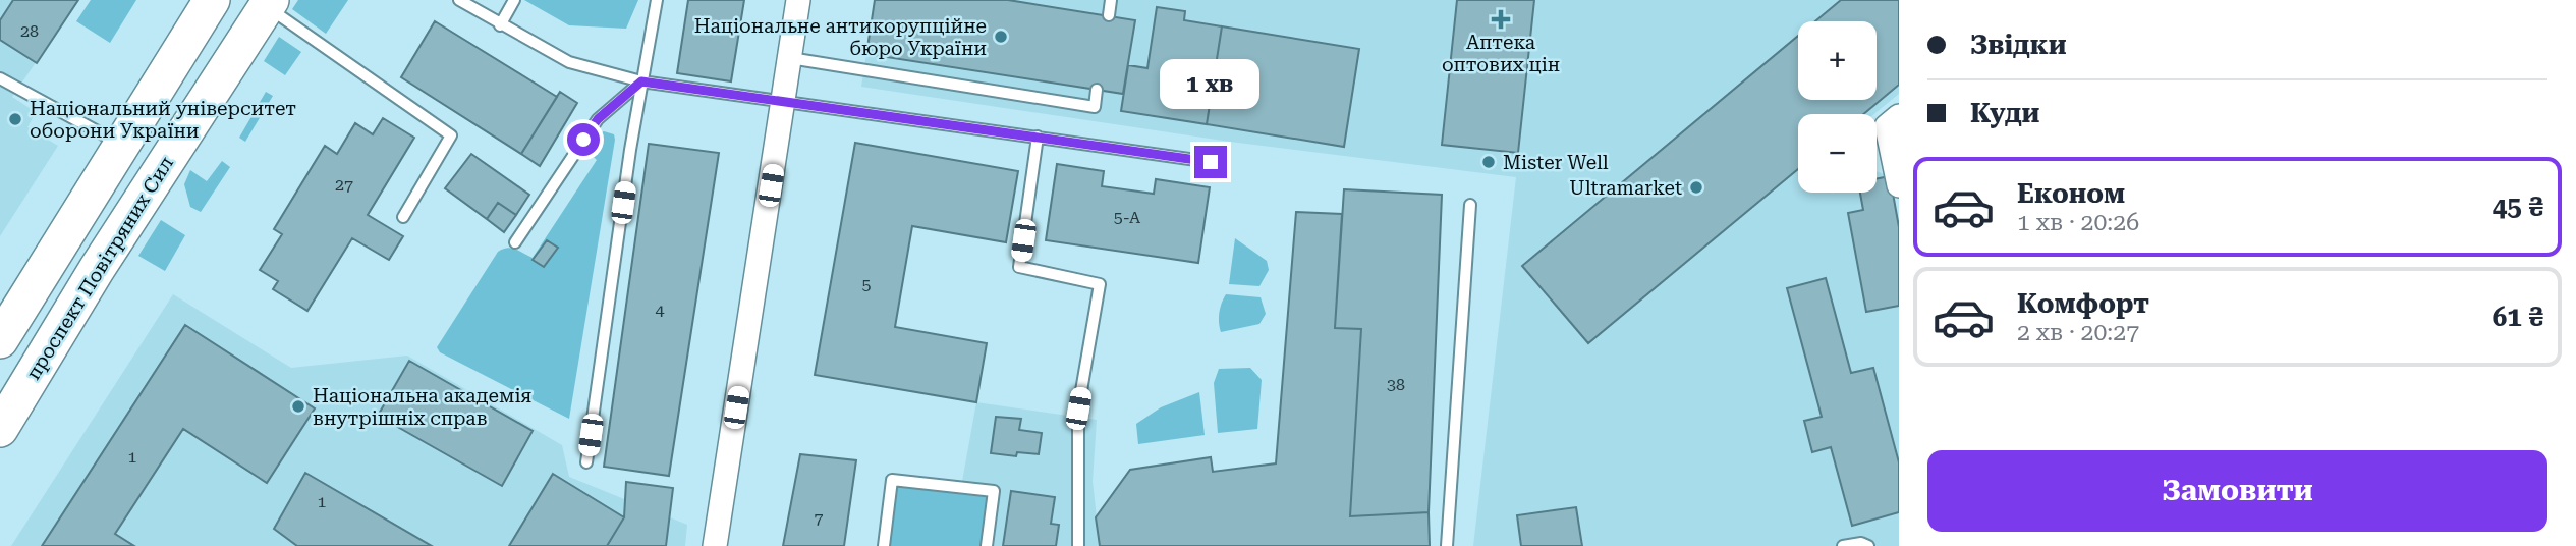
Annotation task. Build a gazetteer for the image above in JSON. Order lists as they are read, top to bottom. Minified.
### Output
{"streets":{"main road":["проспект Повітряних Сил"]},"places":{"health":["Аптека оптових цін"],"other":["Національне антикорупційне бюро України","Національний університет оборони України","Mister Well","Ultramarket","Національна академія внутрішніх справ"]},"house_numbers":["28","27","5-А","5","4","38","1","1","7"],"page":{"banner":["Звідки","Куди"],"map_buttons":["+","−"],"bubble":"1 хв","list":[{"name":"Економ","note":"1 хв · 20:26","value":"45 ₴"},{"name":"Комфорт","note":"2 хв · 20:27","value":"61 ₴"}],"buttons":"Замовити"}}
